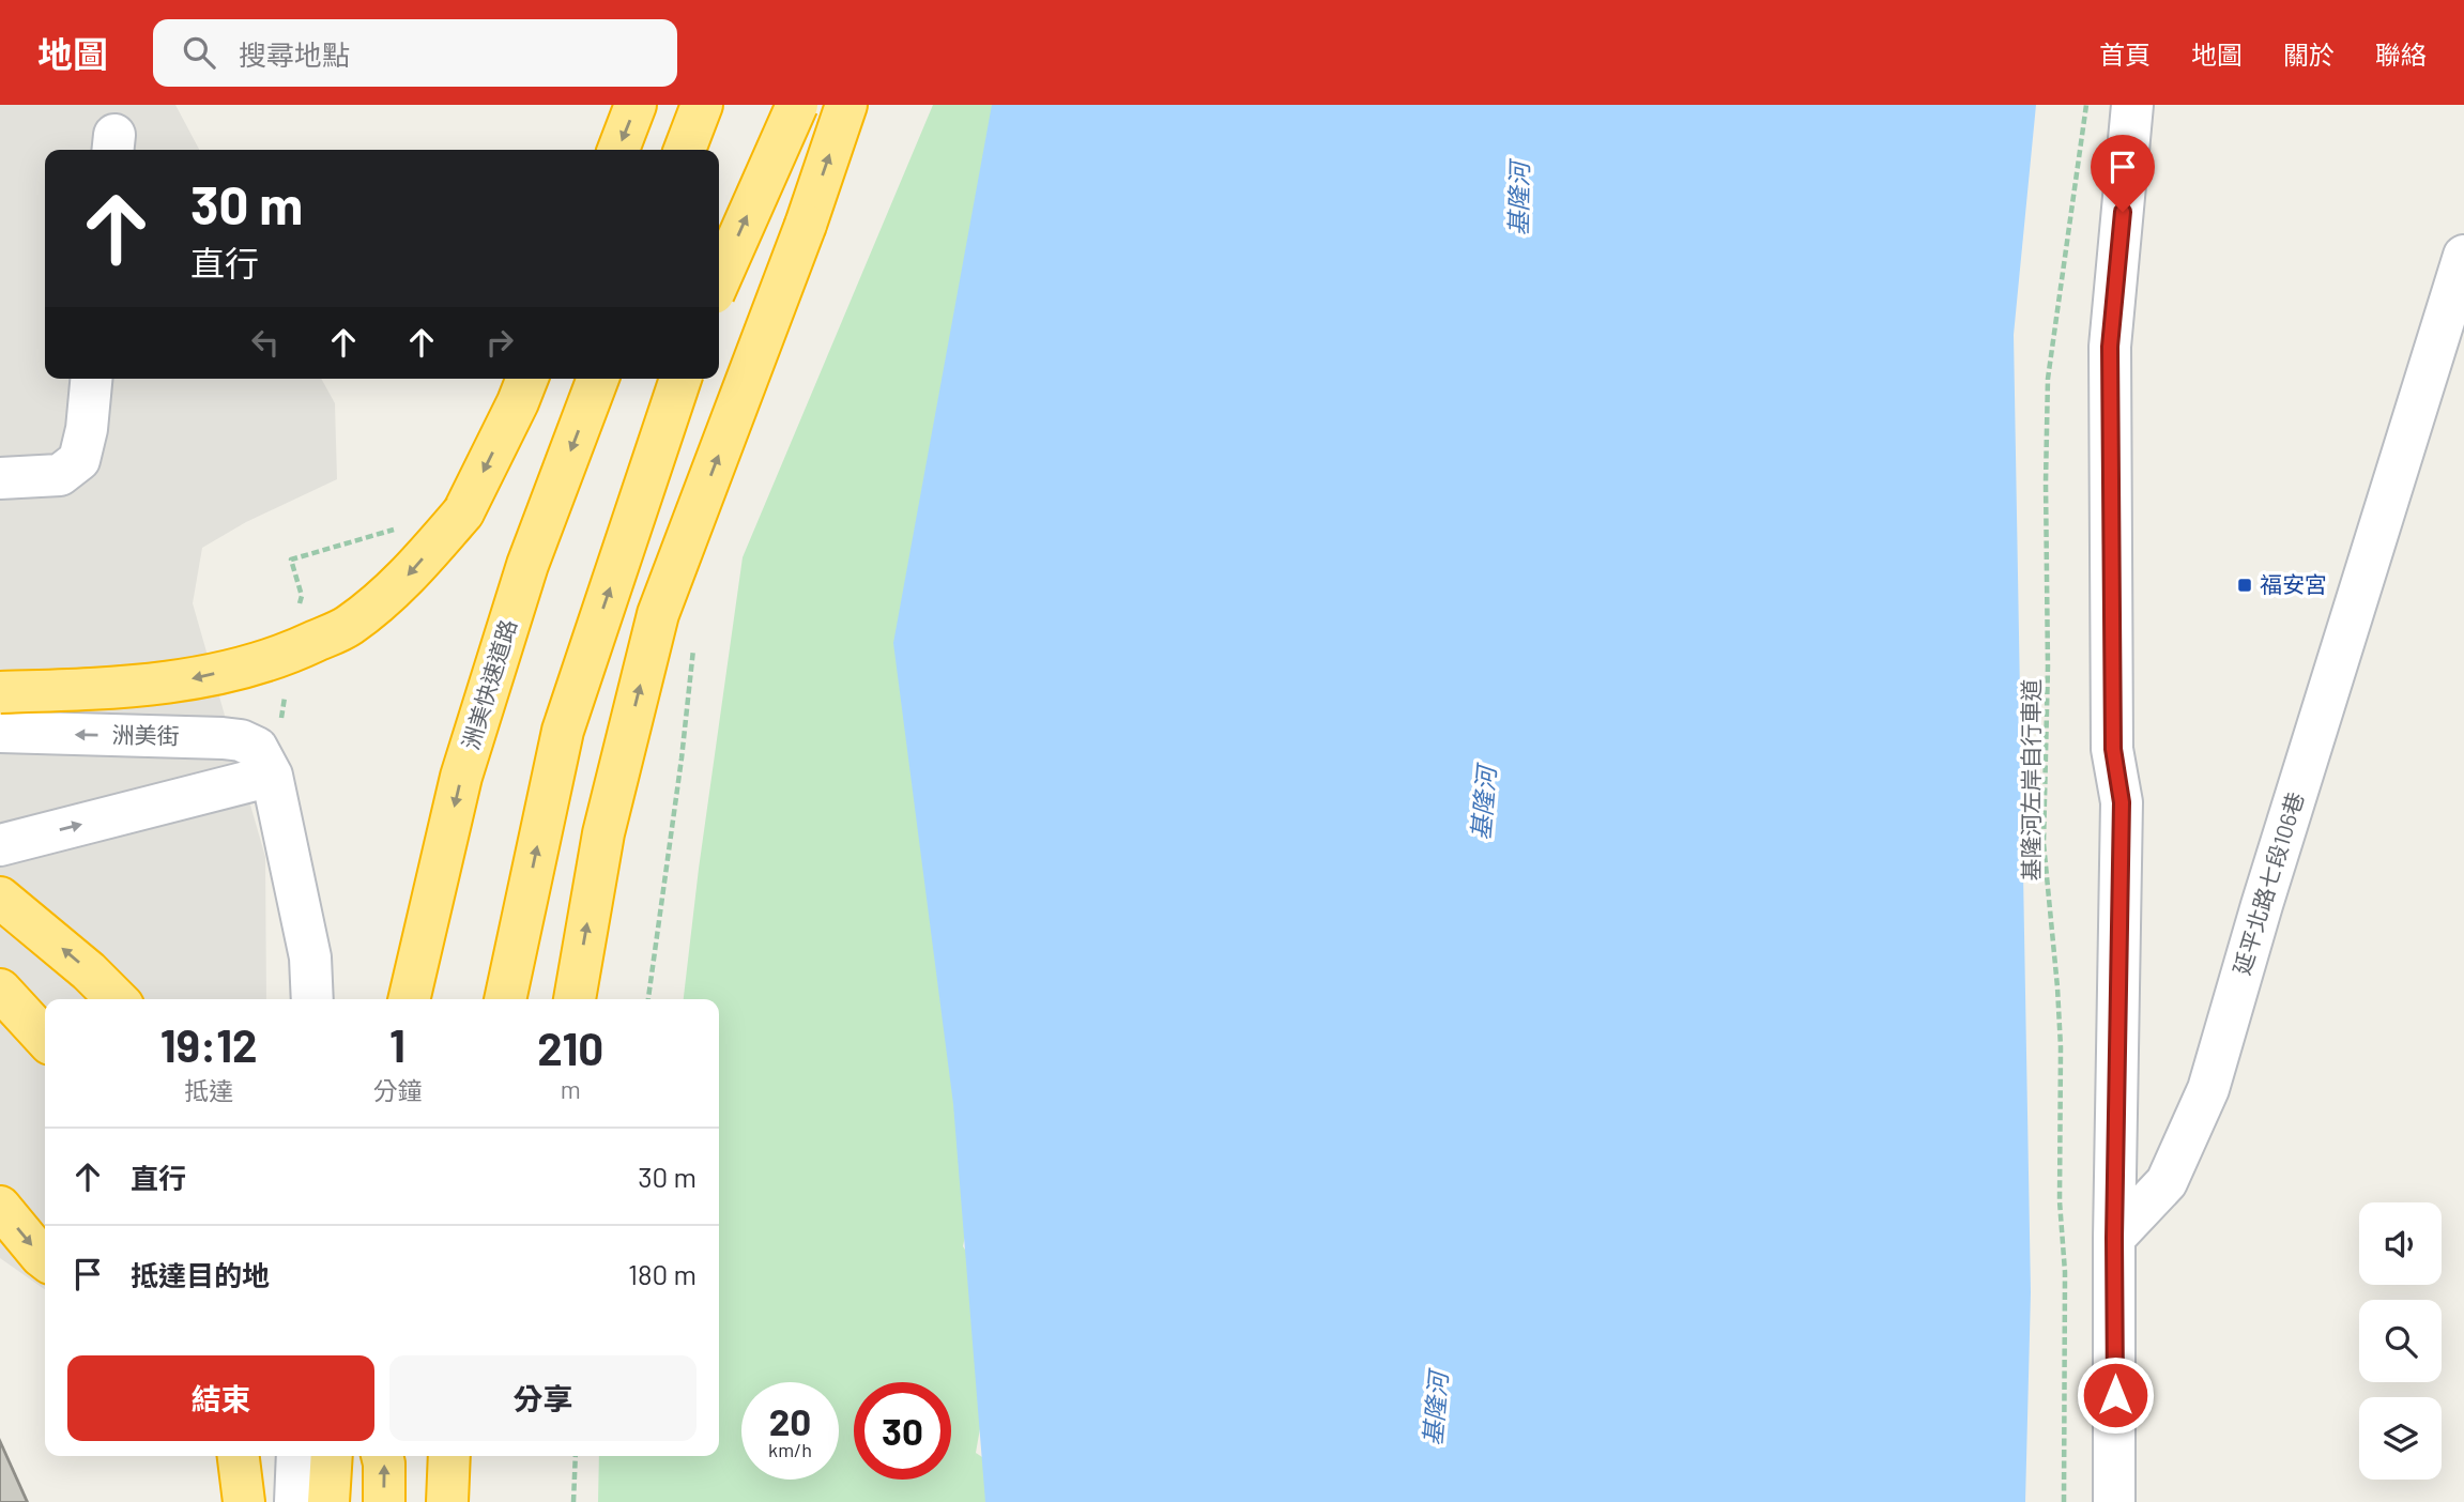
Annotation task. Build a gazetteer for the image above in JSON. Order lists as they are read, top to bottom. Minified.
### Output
{"streets":{"highway":["洲美快速道路"],"street":["洲美街","延平北路七段106巷"],"path":["基隆河左岸自行車道"]},"water":["基隆河"],"places":{"transit":["福安宮"]},"page":{"header":"地圖","search":"搜尋地點","nav":["首頁","地圖","關於","聯絡"],"turn":["30 m","直行"],"eta":["19:12","抵達","1","分鐘","210","m"],"list":[{"name":"直行","value":"30 m"},{"name":"抵達目的地","value":"180 m"}],"buttons":["結束","分享"],"speed":"20 km/h","limit":"30"}}
